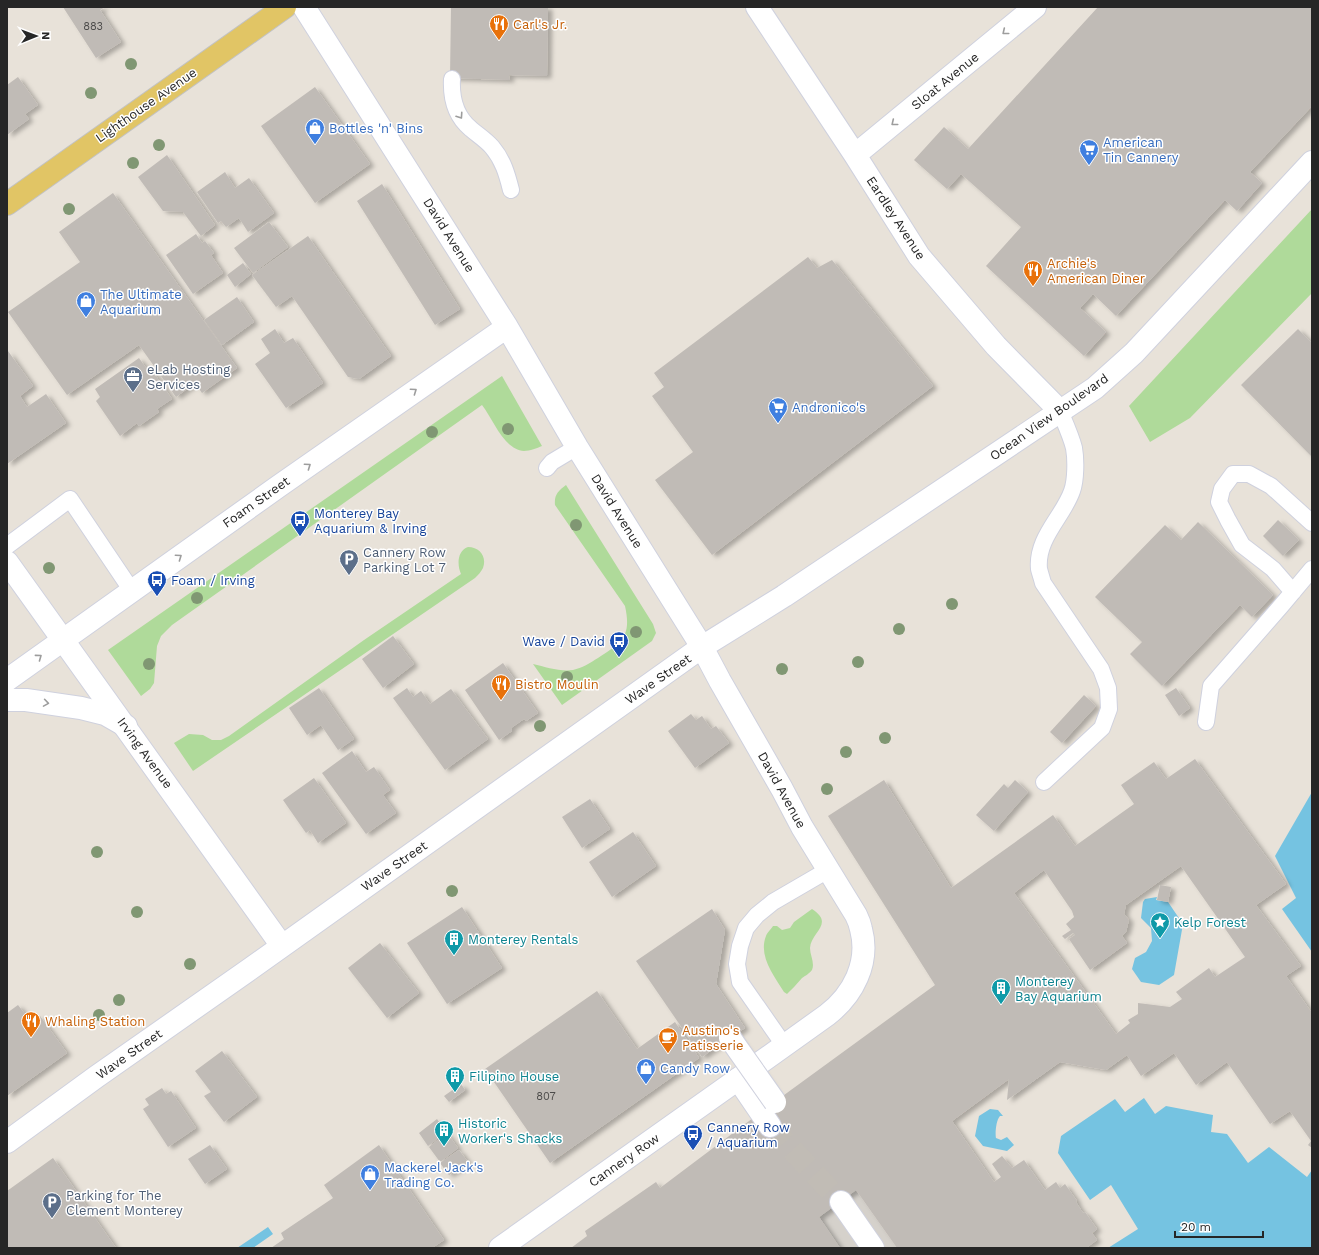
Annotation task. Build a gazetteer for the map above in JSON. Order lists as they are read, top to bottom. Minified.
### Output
{"streets":{"main road":["Lighthouse Avenue"],"street":["Sloat Avenue","Eardley Avenue","David Avenue","Ocean View Boulevard","Foam Street","Wave Street","Irving Avenue","Cannery Row"]},"crossings":[["Sloat Avenue","Eardley Avenue"],["Eardley Avenue","Ocean View Boulevard"],["David Avenue","Foam Street"],["David Avenue","Wave Street"],["David Avenue","Cannery Row"],["Ocean View Boulevard","Wave Street"],["Foam Street","Irving Avenue"],["Wave Street","Irving Avenue"]],"one_way":["Sloat Avenue","Foam Street"],"places":{"restaurant":["Carl's Jr.","Archie's American Diner","Bistro Moulin","Whaling Station"],"shop":["Bottles 'n' Bins","The Ultimate Aquarium","Candy Row","Mackerel Jack's Trading Co."],"supermarket":["American Tin Cannery","Andronico's"],"office":["eLab Hosting Services"],"bus stop":["Monterey Bay Aquarium & Irving","Foam / Irving","Wave / David","Cannery Row / Aquarium"],"parking":["Cannery Row Parking Lot 7","Parking for The Clement Monterey"],"place":["Kelp Forest"],"building":["Monterey Rentals","Monterey Bay Aquarium","Filipino House","Historic Worker's Shacks"],"cafe":["Austino's Patisserie"]},"house_numbers":["883","807"],"scale_bar":"20 m","north":"right"}
